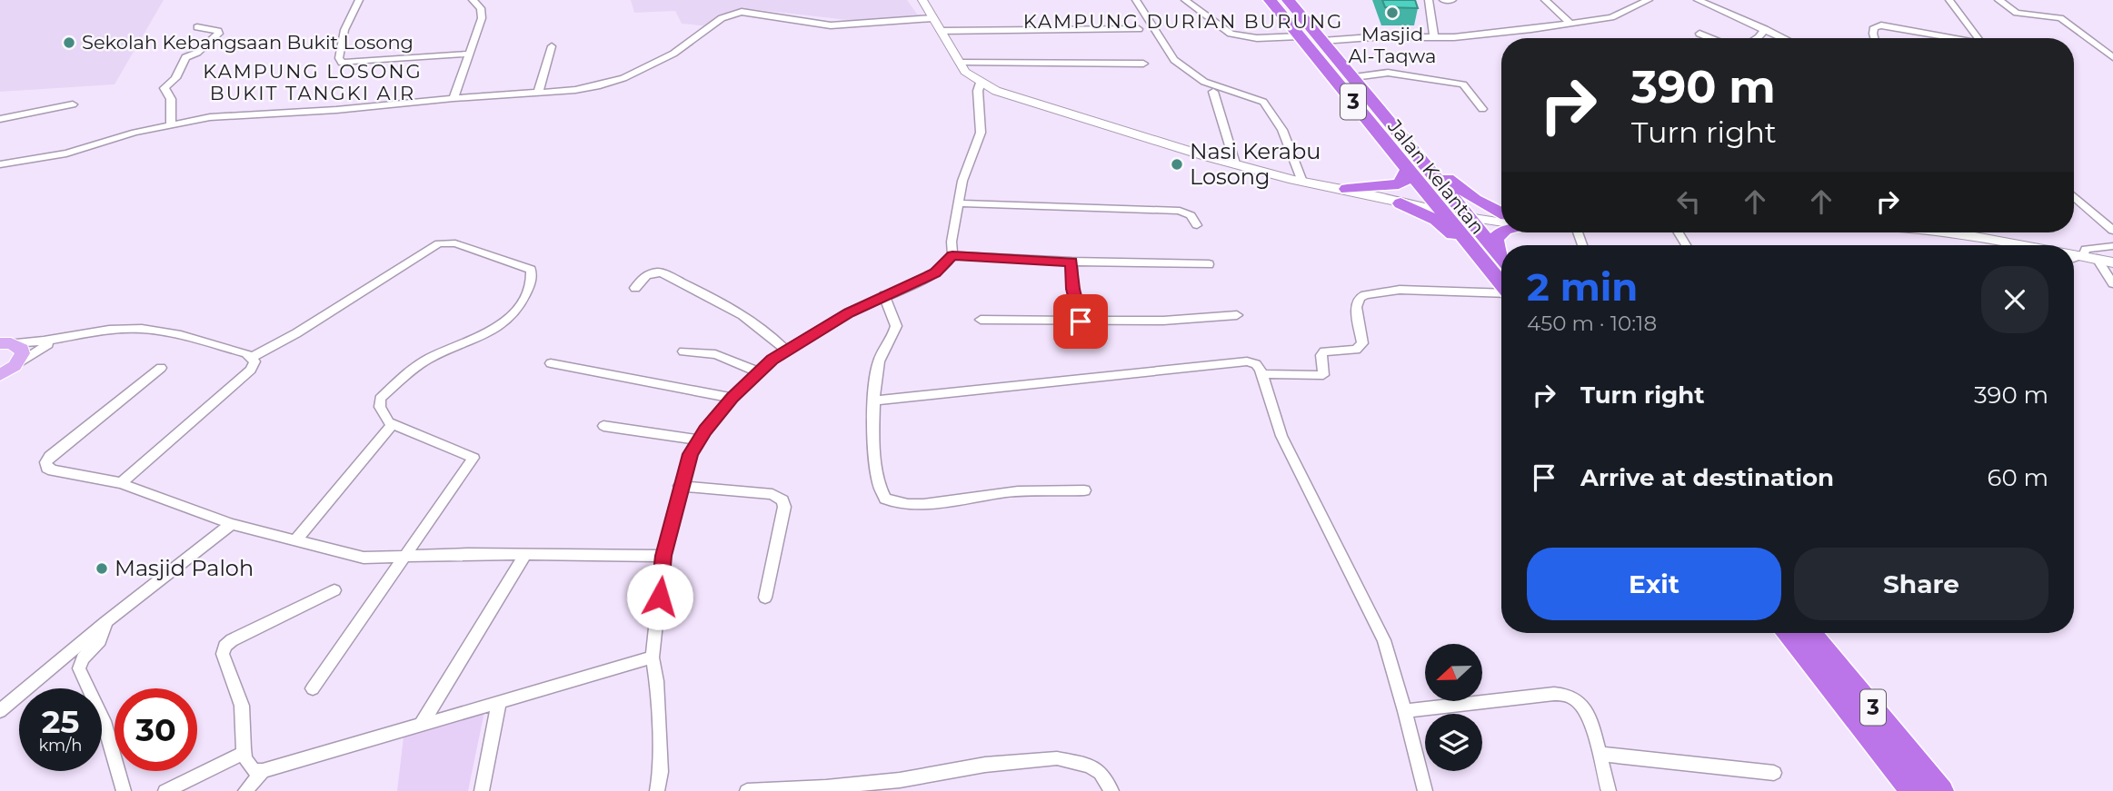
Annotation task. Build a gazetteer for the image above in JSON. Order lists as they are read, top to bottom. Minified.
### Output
{"streets":{"highway":["3","Jalan Kelantan"]},"districts":["KAMPUNG DURIAN BURUNG","KAMPUNG LOSONG BUKIT TANGKI AIR"],"places":["Masjid Al-Taqwa","Sekolah Kebangsaan Bukit Losong","Nasi Kerabu Losong","Masjid Paloh"],"north":"left","page":{"turn":["390 m","Turn right"],"heading":["2 min","450 m · 10:18"],"list":[{"name":"Turn right","value":"390 m"},{"name":"Arrive at destination","value":"60 m"}],"buttons":["Exit","Share"],"speed":"25 km/h","limit":"30"}}
